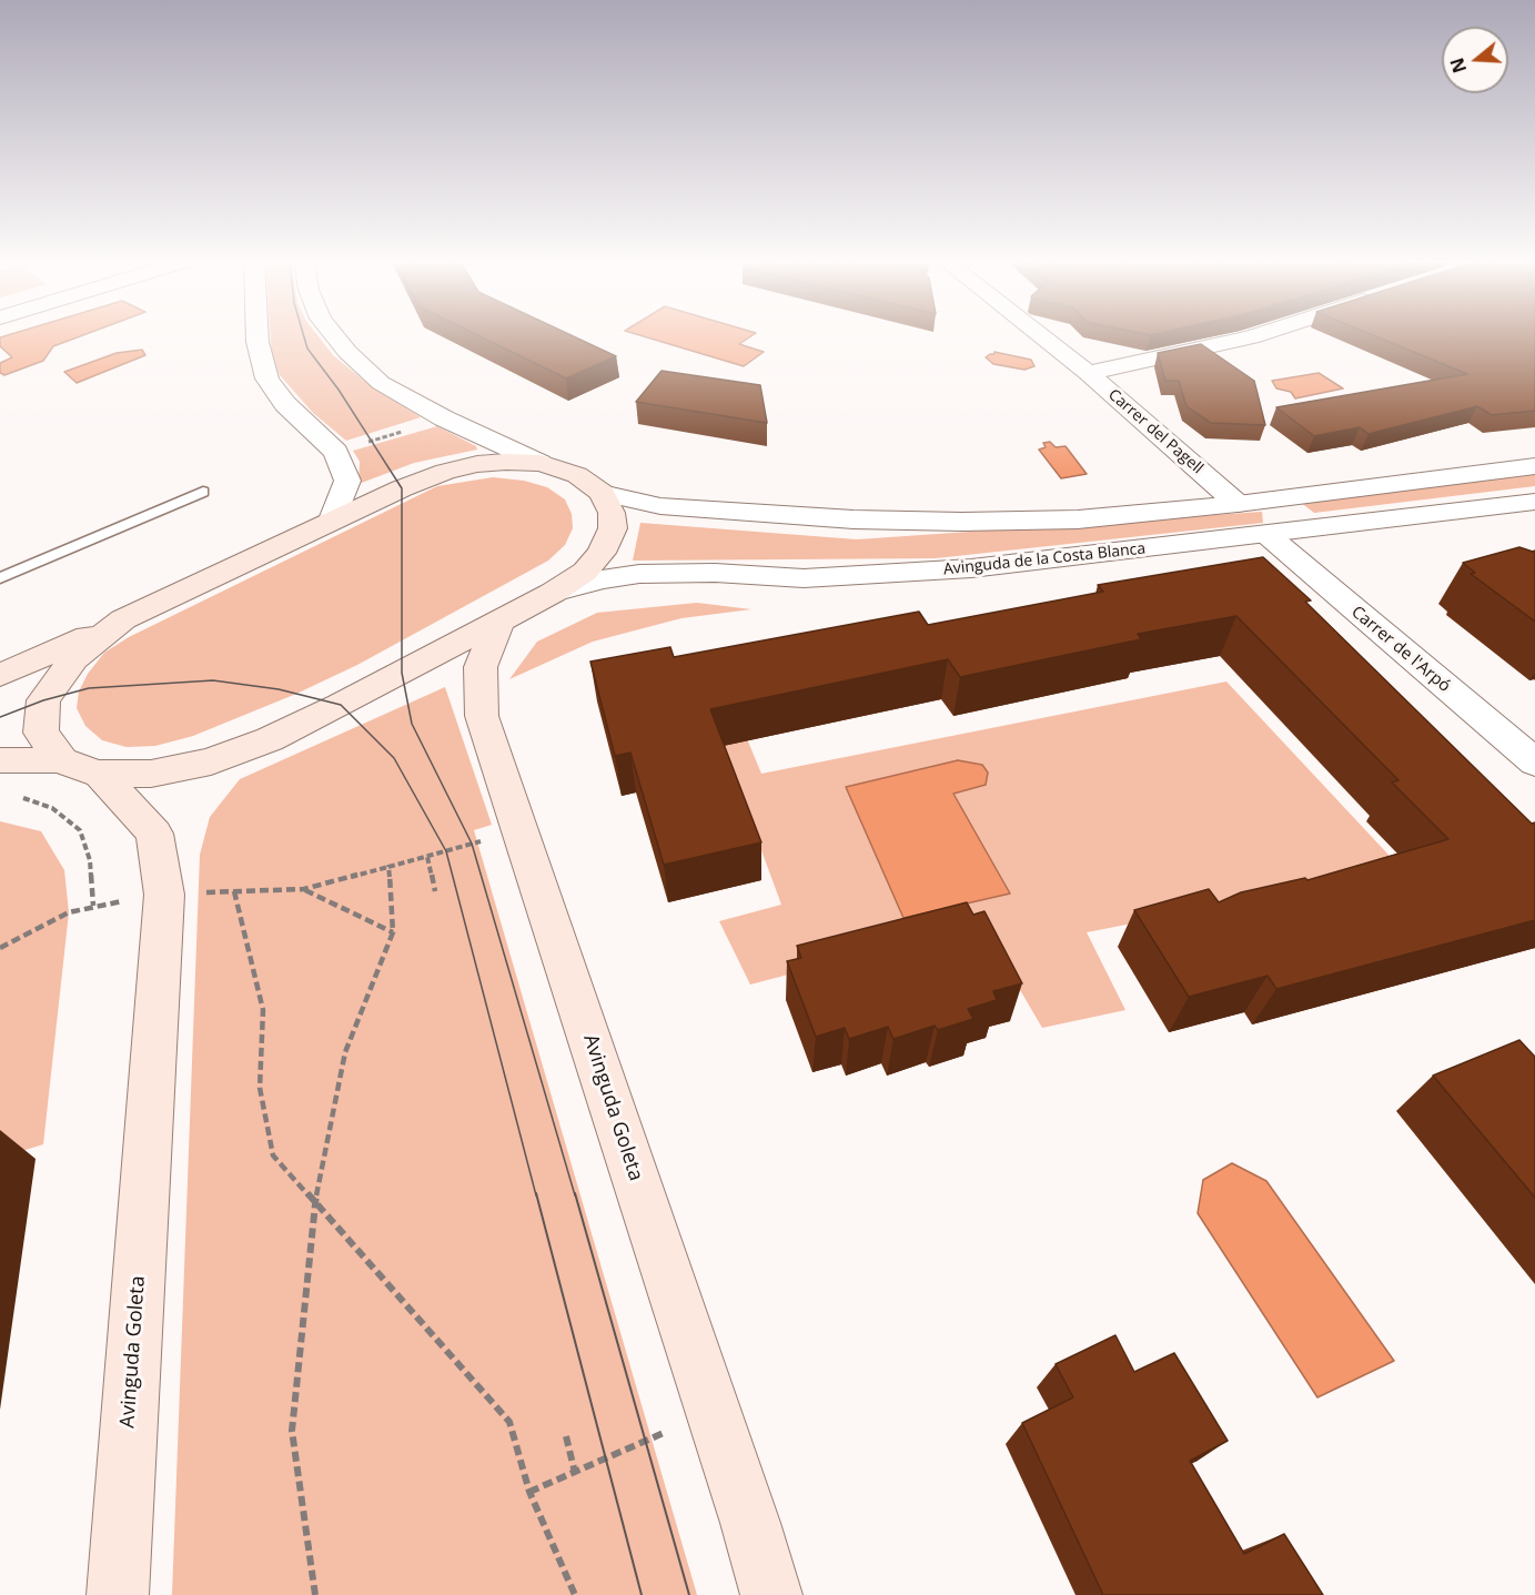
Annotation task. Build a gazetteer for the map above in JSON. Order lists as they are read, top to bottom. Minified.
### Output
{"streets":{"main road":["Avinguda Goleta"],"street":["Carrer del Pagell","Avinguda de la Costa Blanca","Carrer de l'Arpó"]},"crossings":[["Avinguda de la Costa Blanca","Carrer de l'Arpó"]],"north":"left"}
